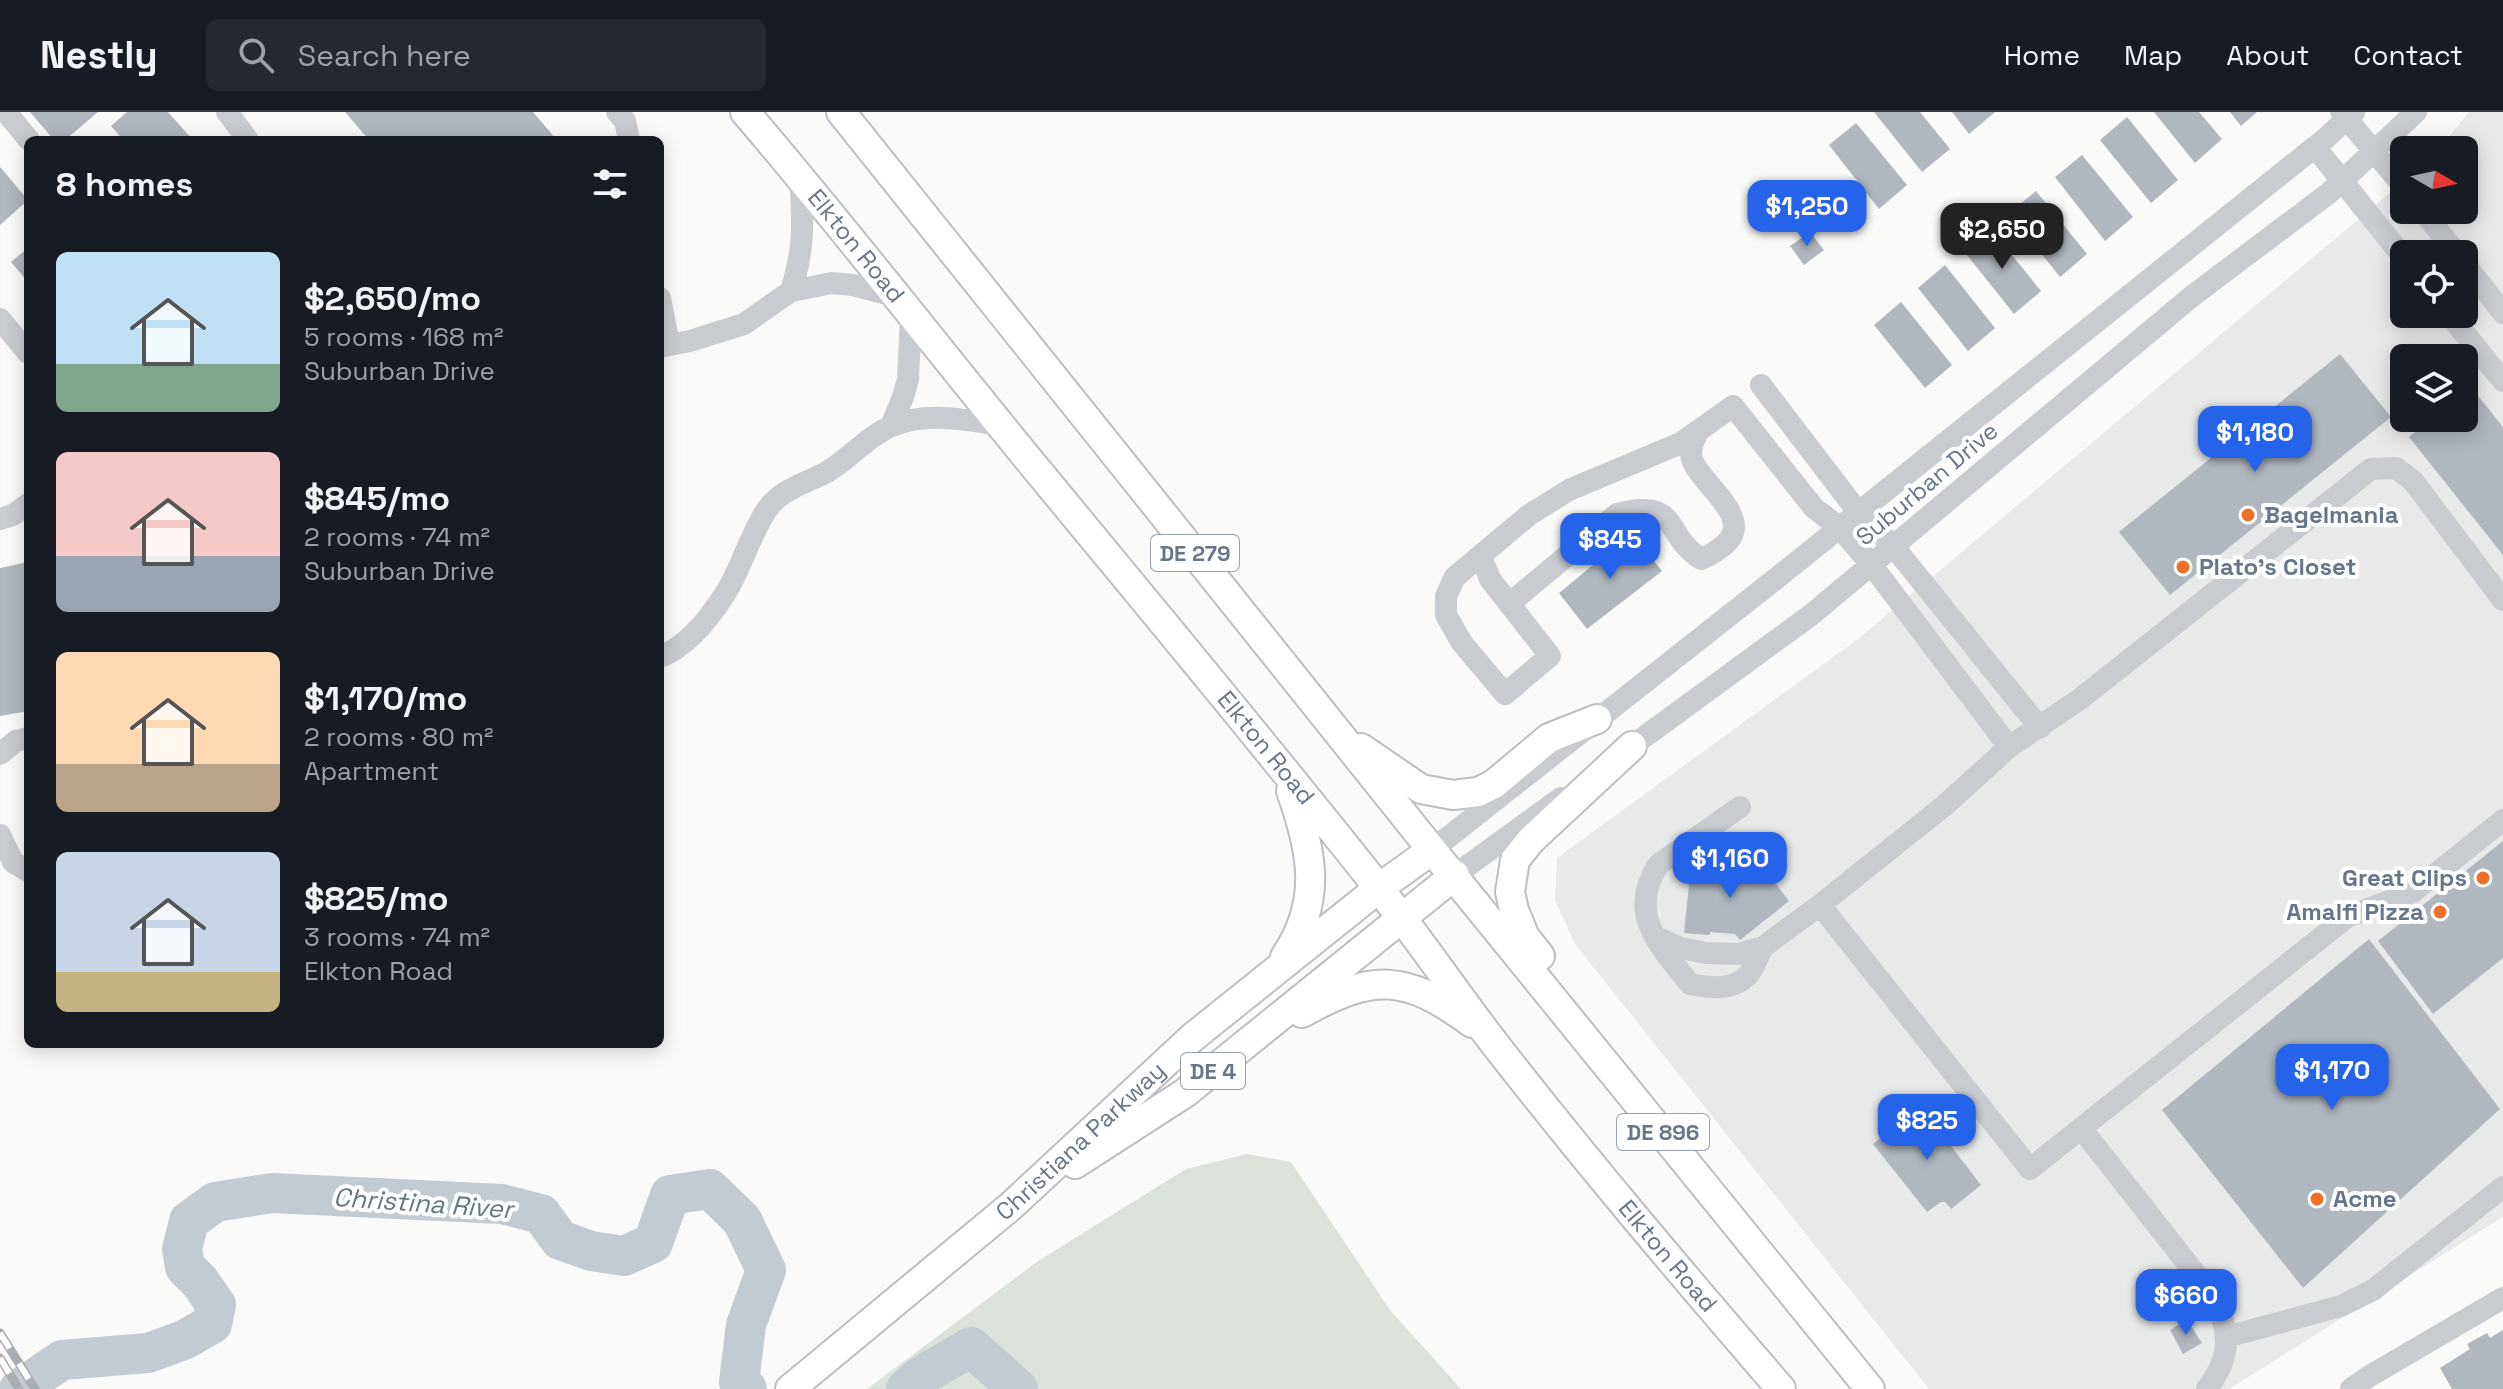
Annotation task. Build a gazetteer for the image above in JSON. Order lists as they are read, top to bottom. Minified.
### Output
{"streets":{"main road":["Elkton Road","DE 279","DE 4","Christiana Parkway","DE 896"],"street":["Suburban Drive"]},"crossings":[["Elkton Road","Christiana Parkway"],["Suburban Drive","DE 279"],["Suburban Drive","Christiana Parkway"],["Suburban Drive","DE 896"],["DE 279","Christiana Parkway"],["DE 279","DE 896"],["DE 4","Christiana Parkway"],["Christiana Parkway","DE 896"]],"water":["Christina River"],"places":["Bagelmania","Plato's Closet","Great Clips","Amalfi Pizza","Acme"],"north":"right","page":{"header":"Nestly","search":"Search here","nav":["Home","Map","About","Contact"],"heading":"8 homes","price":["$1,250","$2,650","$1,180","$845","$1,160","$1,170","$825","$660"],"list":[{"name":"$2,650/mo","note":"5 rooms · 168 m² · Suburban Drive"},{"name":"$845/mo","note":"2 rooms · 74 m² · Suburban Drive"},{"name":"$1,170/mo","note":"2 rooms · 80 m² · Apartment"},{"name":"$825/mo","note":"3 rooms · 74 m² · Elkton Road"}]}}
